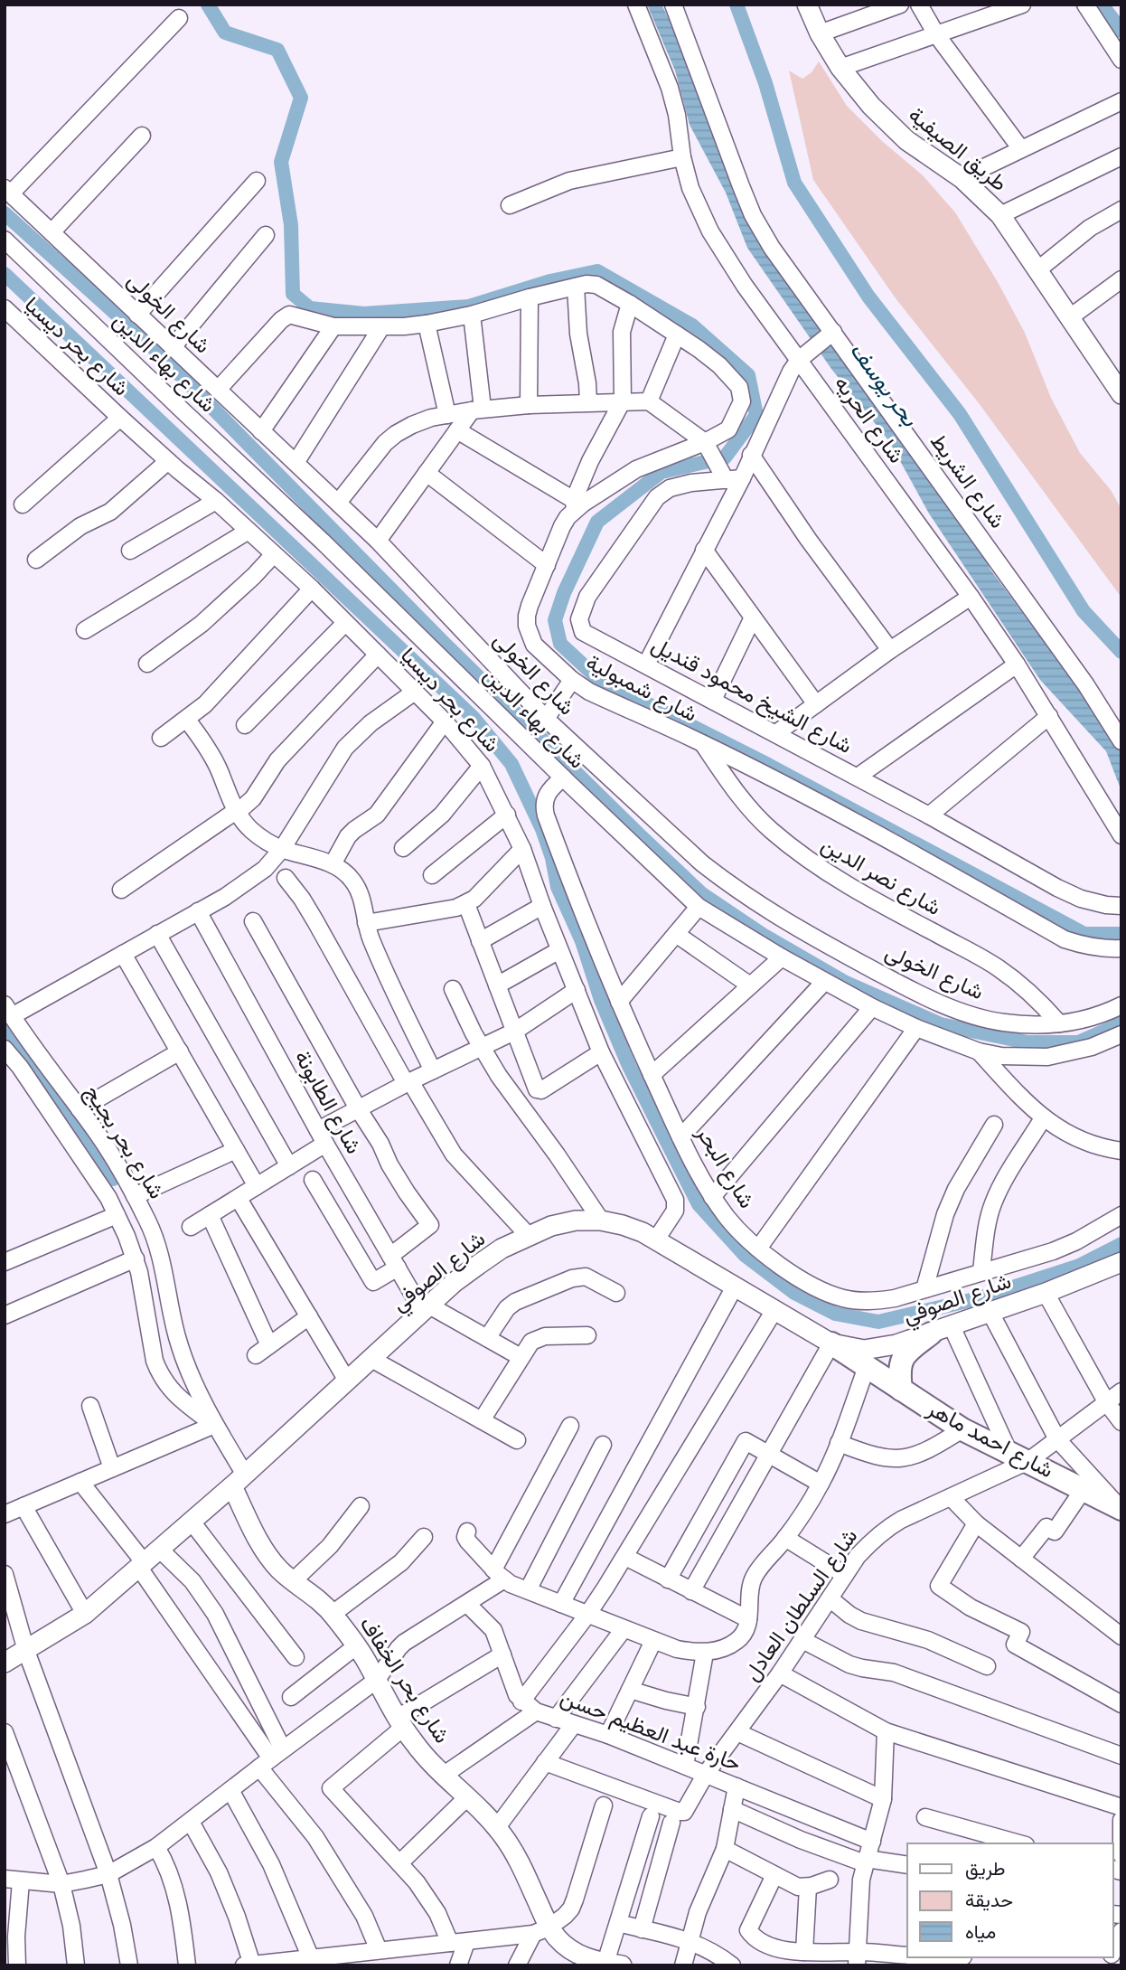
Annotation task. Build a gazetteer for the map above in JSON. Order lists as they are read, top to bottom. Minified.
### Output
{"streets":{"main road":["شارع احمد ماهر"],"street":["طريق الصيفية","شارع الخولى","شارع بحر ديسيا","شارع بهاء الدين","شارع الحريه","شارع الشريط","شارع شمبولية","شارع الشيخ محمود قنديل","شارع نصر الدين","شارع الطابونة","شارع بحر بجيج","شارع البحر","شارع الصوفي","شارع السلطان العادل","شارع بحر الخفاف","حارة عبد العظيم حسن"]},"crossings":[["شارع الخولى","شارع شمبولية"],["شارع الخولى","شارع نصر الدين"],["شارع بحر ديسيا","شارع الصوفي"],["شارع بهاء الدين","شارع البحر"],["شارع شمبولية","شارع نصر الدين"],["شارع الطابونة","شارع الصوفي"],["شارع بحر بجيج","شارع الصوفي"],["شارع بحر بجيج","شارع بحر الخفاف"],["شارع الصوفي","شارع احمد ماهر"],["شارع الصوفي","شارع بحر الخفاف"],["شارع احمد ماهر","شارع السلطان العادل"],["شارع السلطان العادل","حارة عبد العظيم حسن"]],"water":["بحر يوسف"],"legend":["طريق","حديقة","مياه"]}
